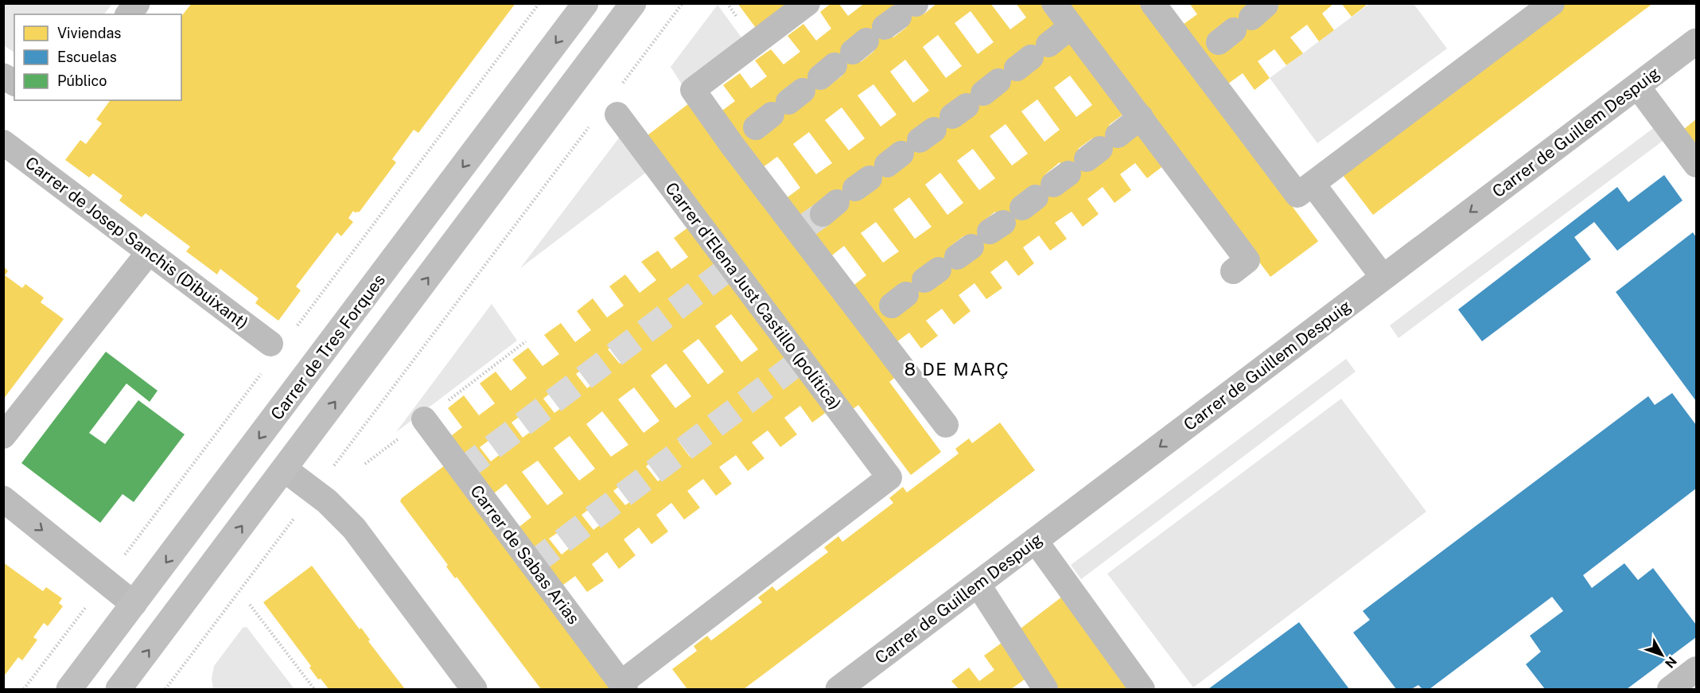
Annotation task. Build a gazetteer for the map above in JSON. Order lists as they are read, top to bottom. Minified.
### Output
{"streets":{"main road":["Carrer de Tres Forques"],"street":["Carrer de Guillem Despuig","Carrer de Josep Sanchis (Dibuixant)","Carrer d'Elena Just Castillo (política)","Carrer de Sabas Arias"]},"crossings":[["Carrer d'Elena Just Castillo (política)","Carrer de Sabas Arias"]],"districts":["8 DE MARÇ"],"legend":["Viviendas","Escuelas","Público"],"north":"bottom right"}
